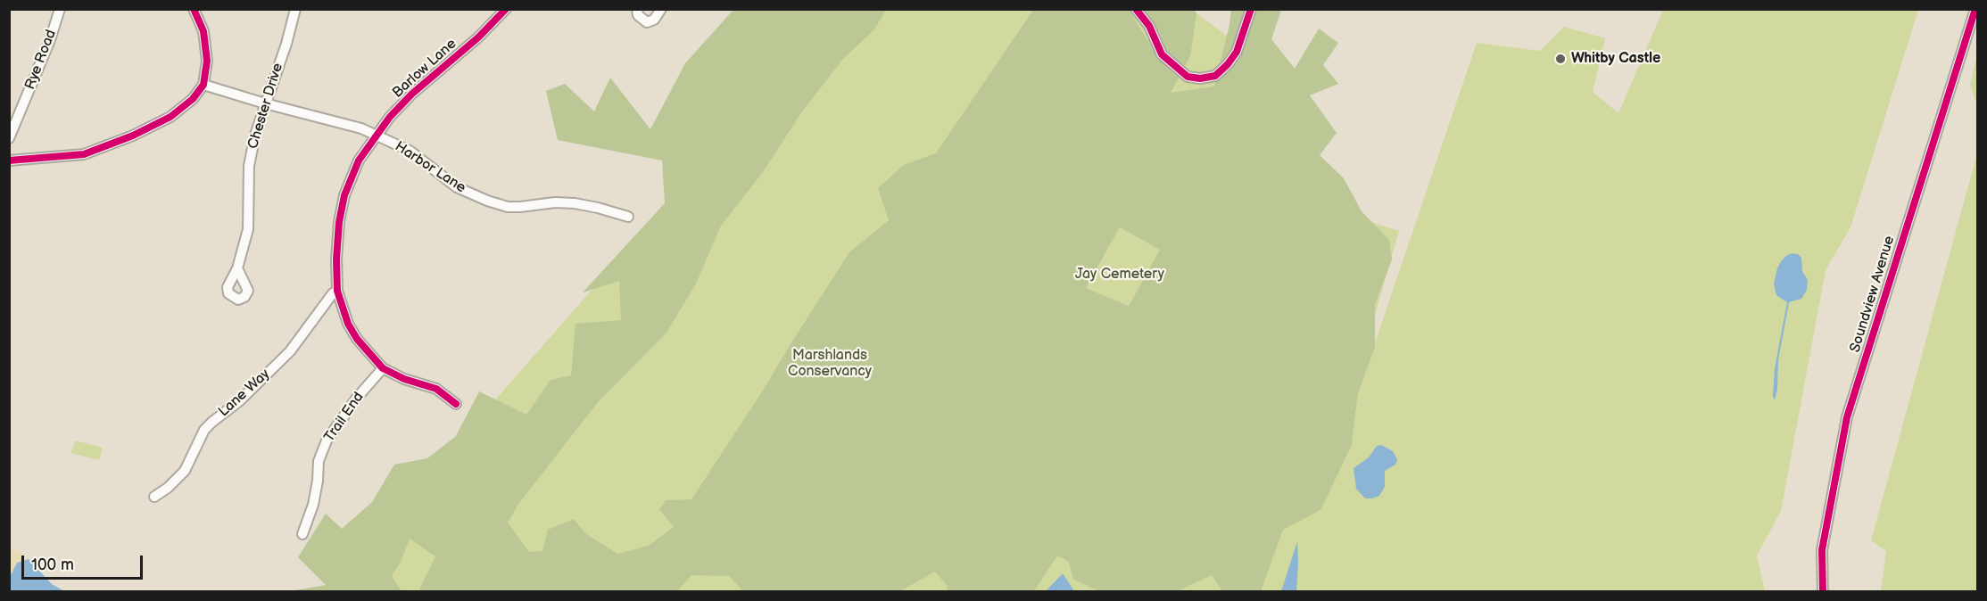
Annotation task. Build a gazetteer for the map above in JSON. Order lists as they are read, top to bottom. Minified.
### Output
{"streets":{"street":["Rye Road","Barlow Lane","Chester Drive","Harbor Lane","Soundview Avenue","Lane Way","Trail End"]},"crossings":[["Barlow Lane","Harbor Lane"],["Barlow Lane","Lane Way"],["Barlow Lane","Trail End"],["Chester Drive","Harbor Lane"]],"parks":["Jay Cemetery","Marshlands Conservancy"],"places":["Whitby Castle"],"scale_bar":"100 m"}
